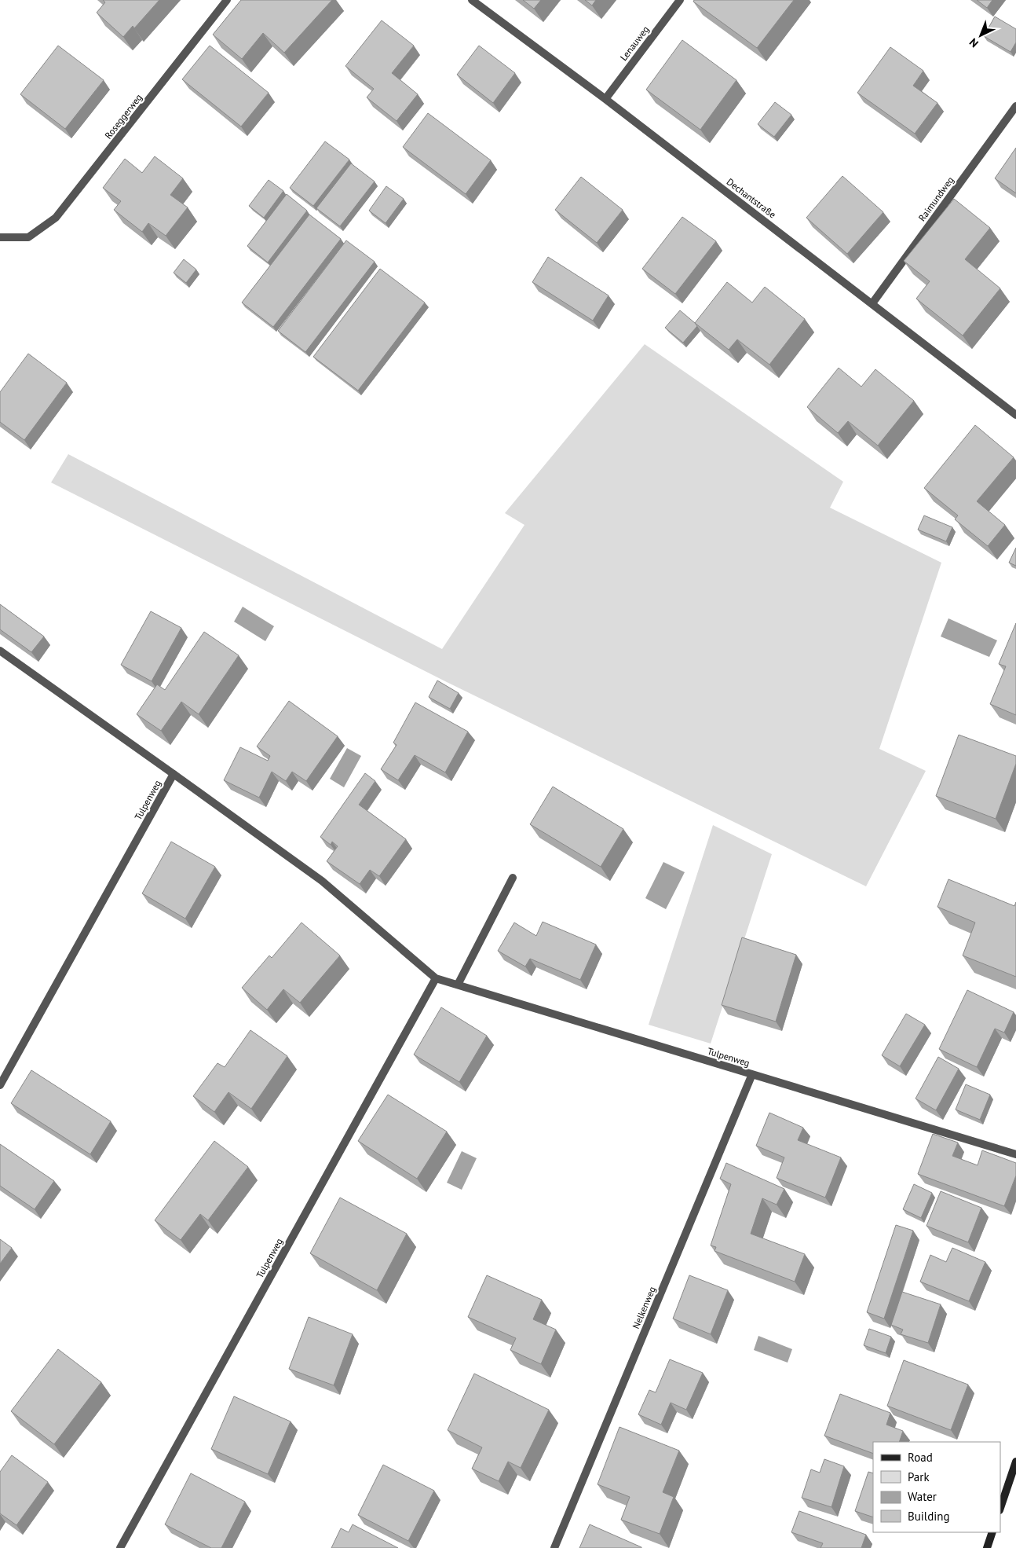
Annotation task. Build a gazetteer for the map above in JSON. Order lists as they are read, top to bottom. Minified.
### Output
{"streets":{"street":["Lenauweg","Roseggerweg","Dechantstraße","Raimundweg","Tulpenweg","Nelkenweg"]},"crossings":[["Lenauweg","Dechantstraße"],["Dechantstraße","Raimundweg"],["Tulpenweg","Nelkenweg"]],"legend":["Road","Park","Water","Building"],"north":"bottom left"}
